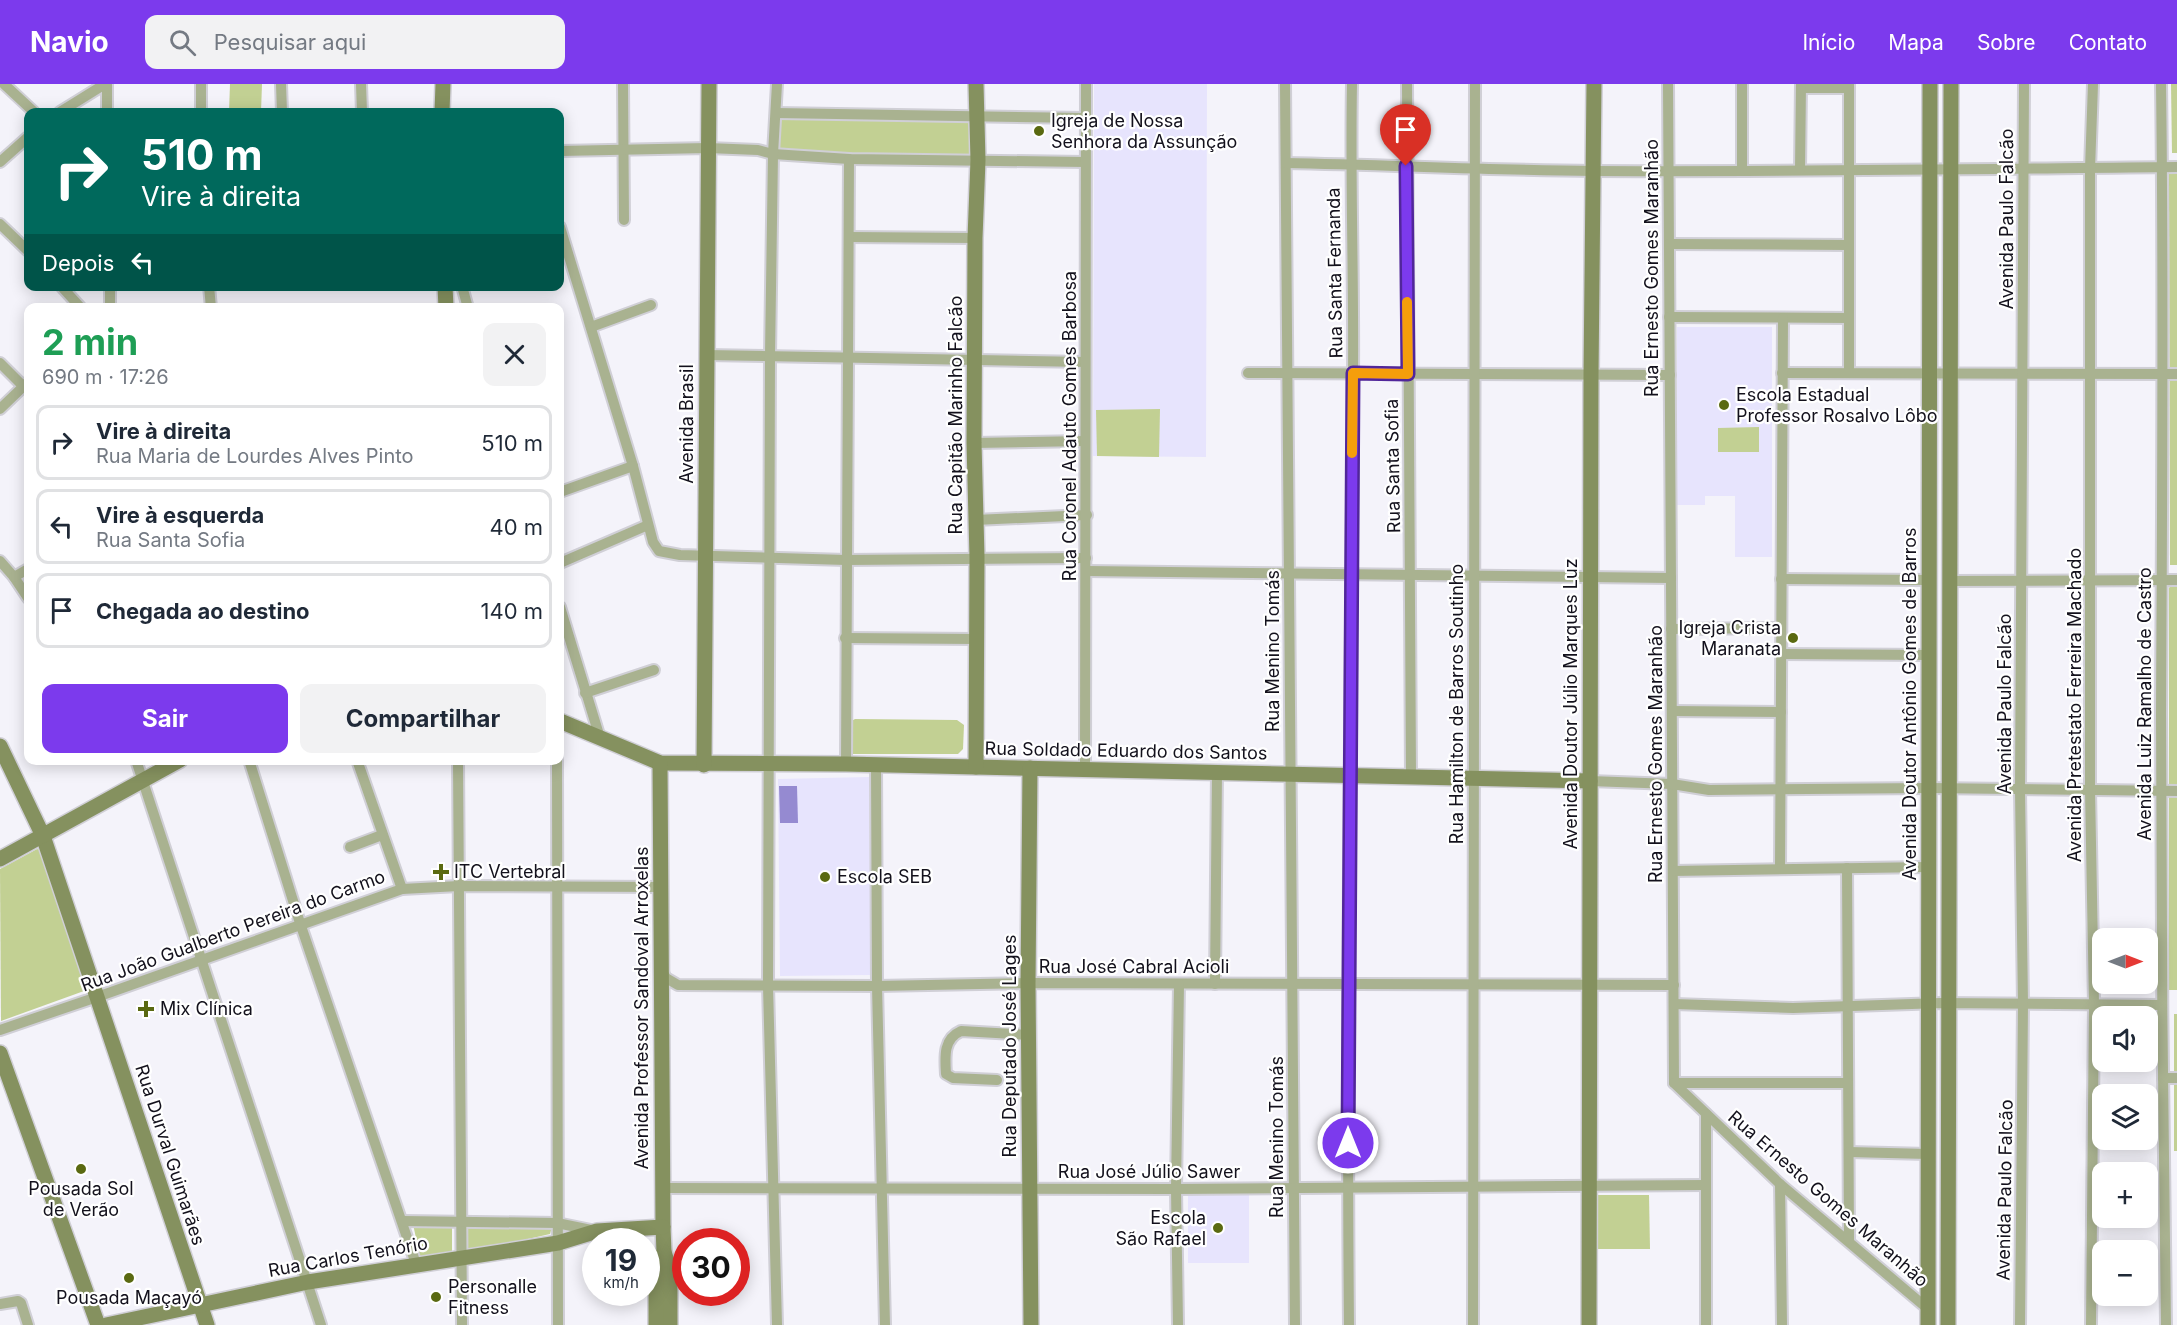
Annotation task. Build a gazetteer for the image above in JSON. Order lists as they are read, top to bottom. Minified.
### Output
{"streets":{"street":["Avenida Paulo Falcão","Rua Ernesto Gomes Maranhão","Rua Santa Fernanda","Rua Capitão Marinho Falcão","Avenida Brasil","Rua Coronel Adauto Gomes Barbosa","Rua Santa Sofia","Rua Menino Tomás","Rua Hamilton de Barros Soutinho","Avenida Doutor Júlio Marques Luz","Avenida Doutor Antônio Gomes de Barros","Avenida Luiz Ramalho de Castro","Avenida Pretestato Ferreira Machado","Rua Soldado Eduardo dos Santos","Rua João Gualberto Pereira do Carmo","Rua José Cabral Acioli","Avenida Professor Sandoval Arroxelas","Rua Deputado José Lages","Rua Durval Guimarães","Rua José Júlio Sawer","Rua Carlos Tenório"]},"crossings":[["Rua Ernesto Gomes Maranhão","Avenida Doutor Antônio Gomes de Barros"],["Rua Ernesto Gomes Maranhão","Rua José Cabral Acioli"],["Rua Santa Fernanda","Rua Soldado Eduardo dos Santos"],["Rua Santa Fernanda","Rua José Cabral Acioli"],["Rua Santa Fernanda","Rua José Júlio Sawer"],["Rua Capitão Marinho Falcão","Rua Soldado Eduardo dos Santos"],["Avenida Brasil","Rua Soldado Eduardo dos Santos"],["Rua Coronel Adauto Gomes Barbosa","Rua Soldado Eduardo dos Santos"],["Rua Santa Sofia","Rua Soldado Eduardo dos Santos"],["Rua Menino Tomás","Rua Soldado Eduardo dos Santos"],["Rua Menino Tomás","Rua José Cabral Acioli"],["Rua Menino Tomás","Rua José Júlio Sawer"],["Rua Hamilton de Barros Soutinho","Rua Soldado Eduardo dos Santos"],["Rua Hamilton de Barros Soutinho","Rua José Cabral Acioli"],["Rua Hamilton de Barros Soutinho","Rua José Júlio Sawer"],["Avenida Doutor Júlio Marques Luz","Rua Soldado Eduardo dos Santos"],["Avenida Doutor Júlio Marques Luz","Rua José Cabral Acioli"],["Avenida Doutor Júlio Marques Luz","Rua José Júlio Sawer"],["Rua Soldado Eduardo dos Santos","Avenida Professor Sandoval Arroxelas"],["Rua Soldado Eduardo dos Santos","Rua Deputado José Lages"],["Rua João Gualberto Pereira do Carmo","Avenida Professor Sandoval Arroxelas"],["Rua João Gualberto Pereira do Carmo","Rua Durval Guimarães"],["Rua José Cabral Acioli","Rua Deputado José Lages"],["Avenida Professor Sandoval Arroxelas","Rua José Júlio Sawer"],["Avenida Professor Sandoval Arroxelas","Rua Carlos Tenório"],["Rua Deputado José Lages","Rua José Júlio Sawer"],["Rua Durval Guimarães","Rua Carlos Tenório"]],"places":{"other":["Igreja de Nossa Senhora da Assunção","Escola Estadual Professor Rosalvo Lôbo","Igreja Crista Maranata","Escola SEB","Pousada Sol de Verão","Escola São Rafael","Pousada Maçayó","Personalle Fitness"],"health":["ITC Vertebral","Mix Clínica"]},"north":"right","page":{"header":"Navio","search":"Pesquisar aqui","nav":["Início","Mapa","Sobre","Contato"],"turn":["510 m","Vire à direita"],"then":"Depois","heading":["2 min","690 m · 17:26"],"list":[{"name":"Vire à direita","note":"Rua Maria de Lourdes Alves Pinto","value":"510 m"},{"name":"Vire à esquerda","note":"Rua Santa Sofia","value":"40 m"},{"name":"Chegada ao destino","value":"140 m"}],"buttons":["Sair","Compartilhar"],"map_buttons":["+","−"],"speed":"19 km/h","limit":"30"}}
